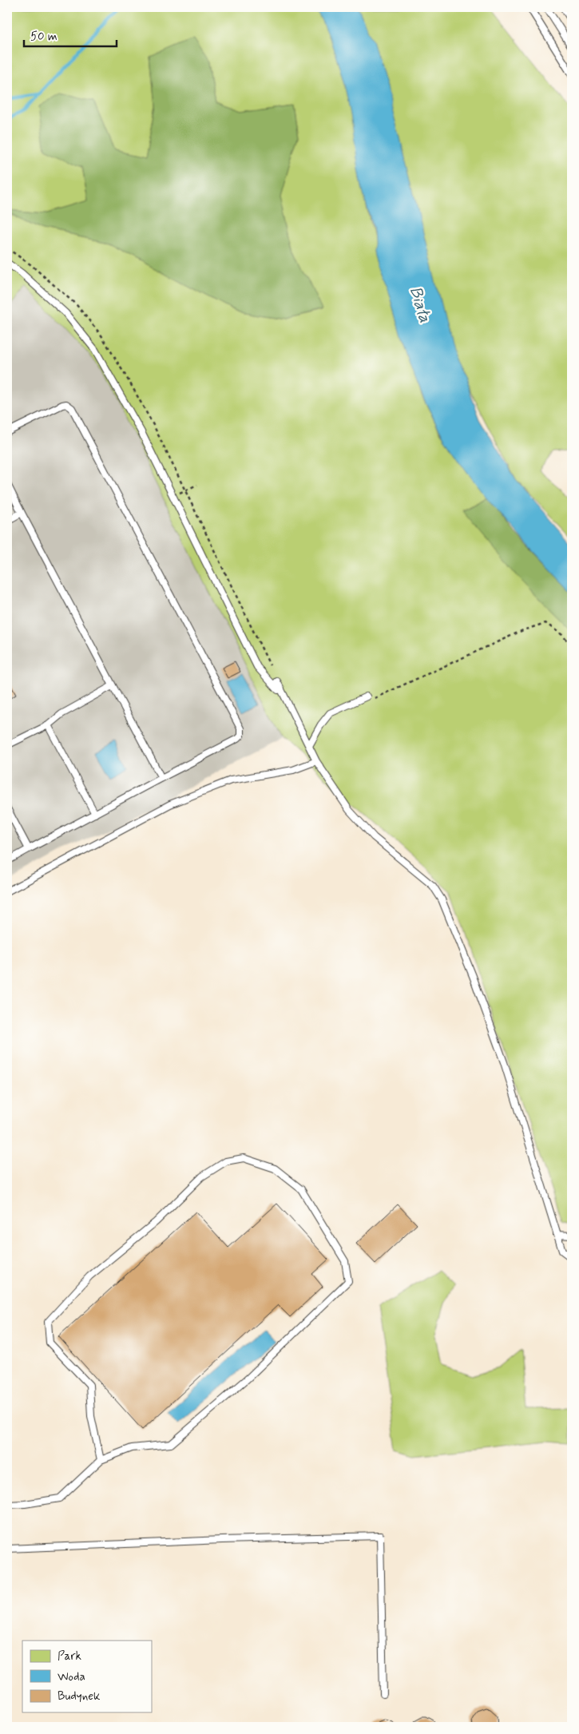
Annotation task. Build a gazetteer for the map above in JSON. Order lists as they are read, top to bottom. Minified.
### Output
{"water":["Biała"],"legend":["Park","Woda","Budynek"],"scale_bar":"50 m"}
